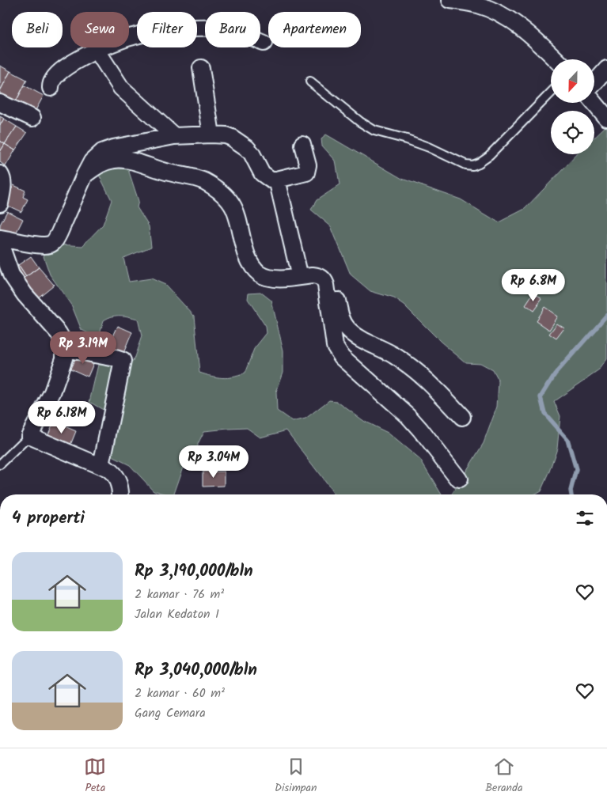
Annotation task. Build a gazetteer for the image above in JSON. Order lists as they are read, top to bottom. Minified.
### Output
{"north":"bottom","page":{"chip":["Beli","Sewa","Filter","Baru","Apartemen"],"price":["Rp 6.8M","Rp 3.19M","Rp 6.18M","Rp 3.04M"],"heading":"4 properti","list":[{"name":"Rp 3,190,000/bln","note":"2 kamar · 76 m² · Jalan Kedaton I"},{"name":"Rp 3,040,000/bln","note":"2 kamar · 60 m² · Gang Cemara"}],"tabs":["Peta","Disimpan","Beranda"]}}
